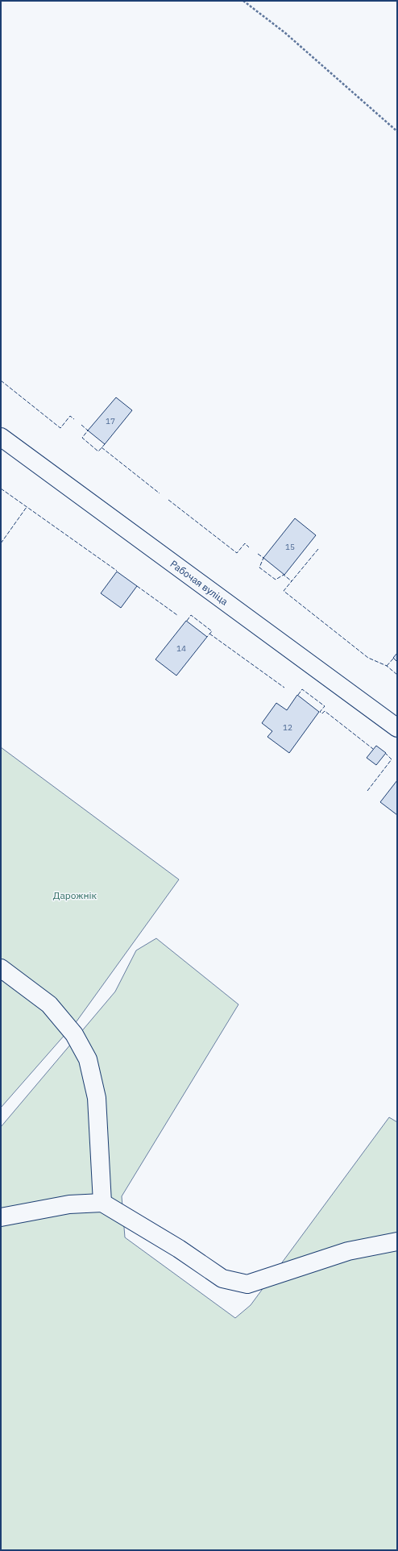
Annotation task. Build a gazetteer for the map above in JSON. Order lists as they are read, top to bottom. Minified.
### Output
{"streets":{"street":["Рабочая вуліца"]},"parks":["Дарожнік"],"house_numbers":["17","15","14","12"]}
